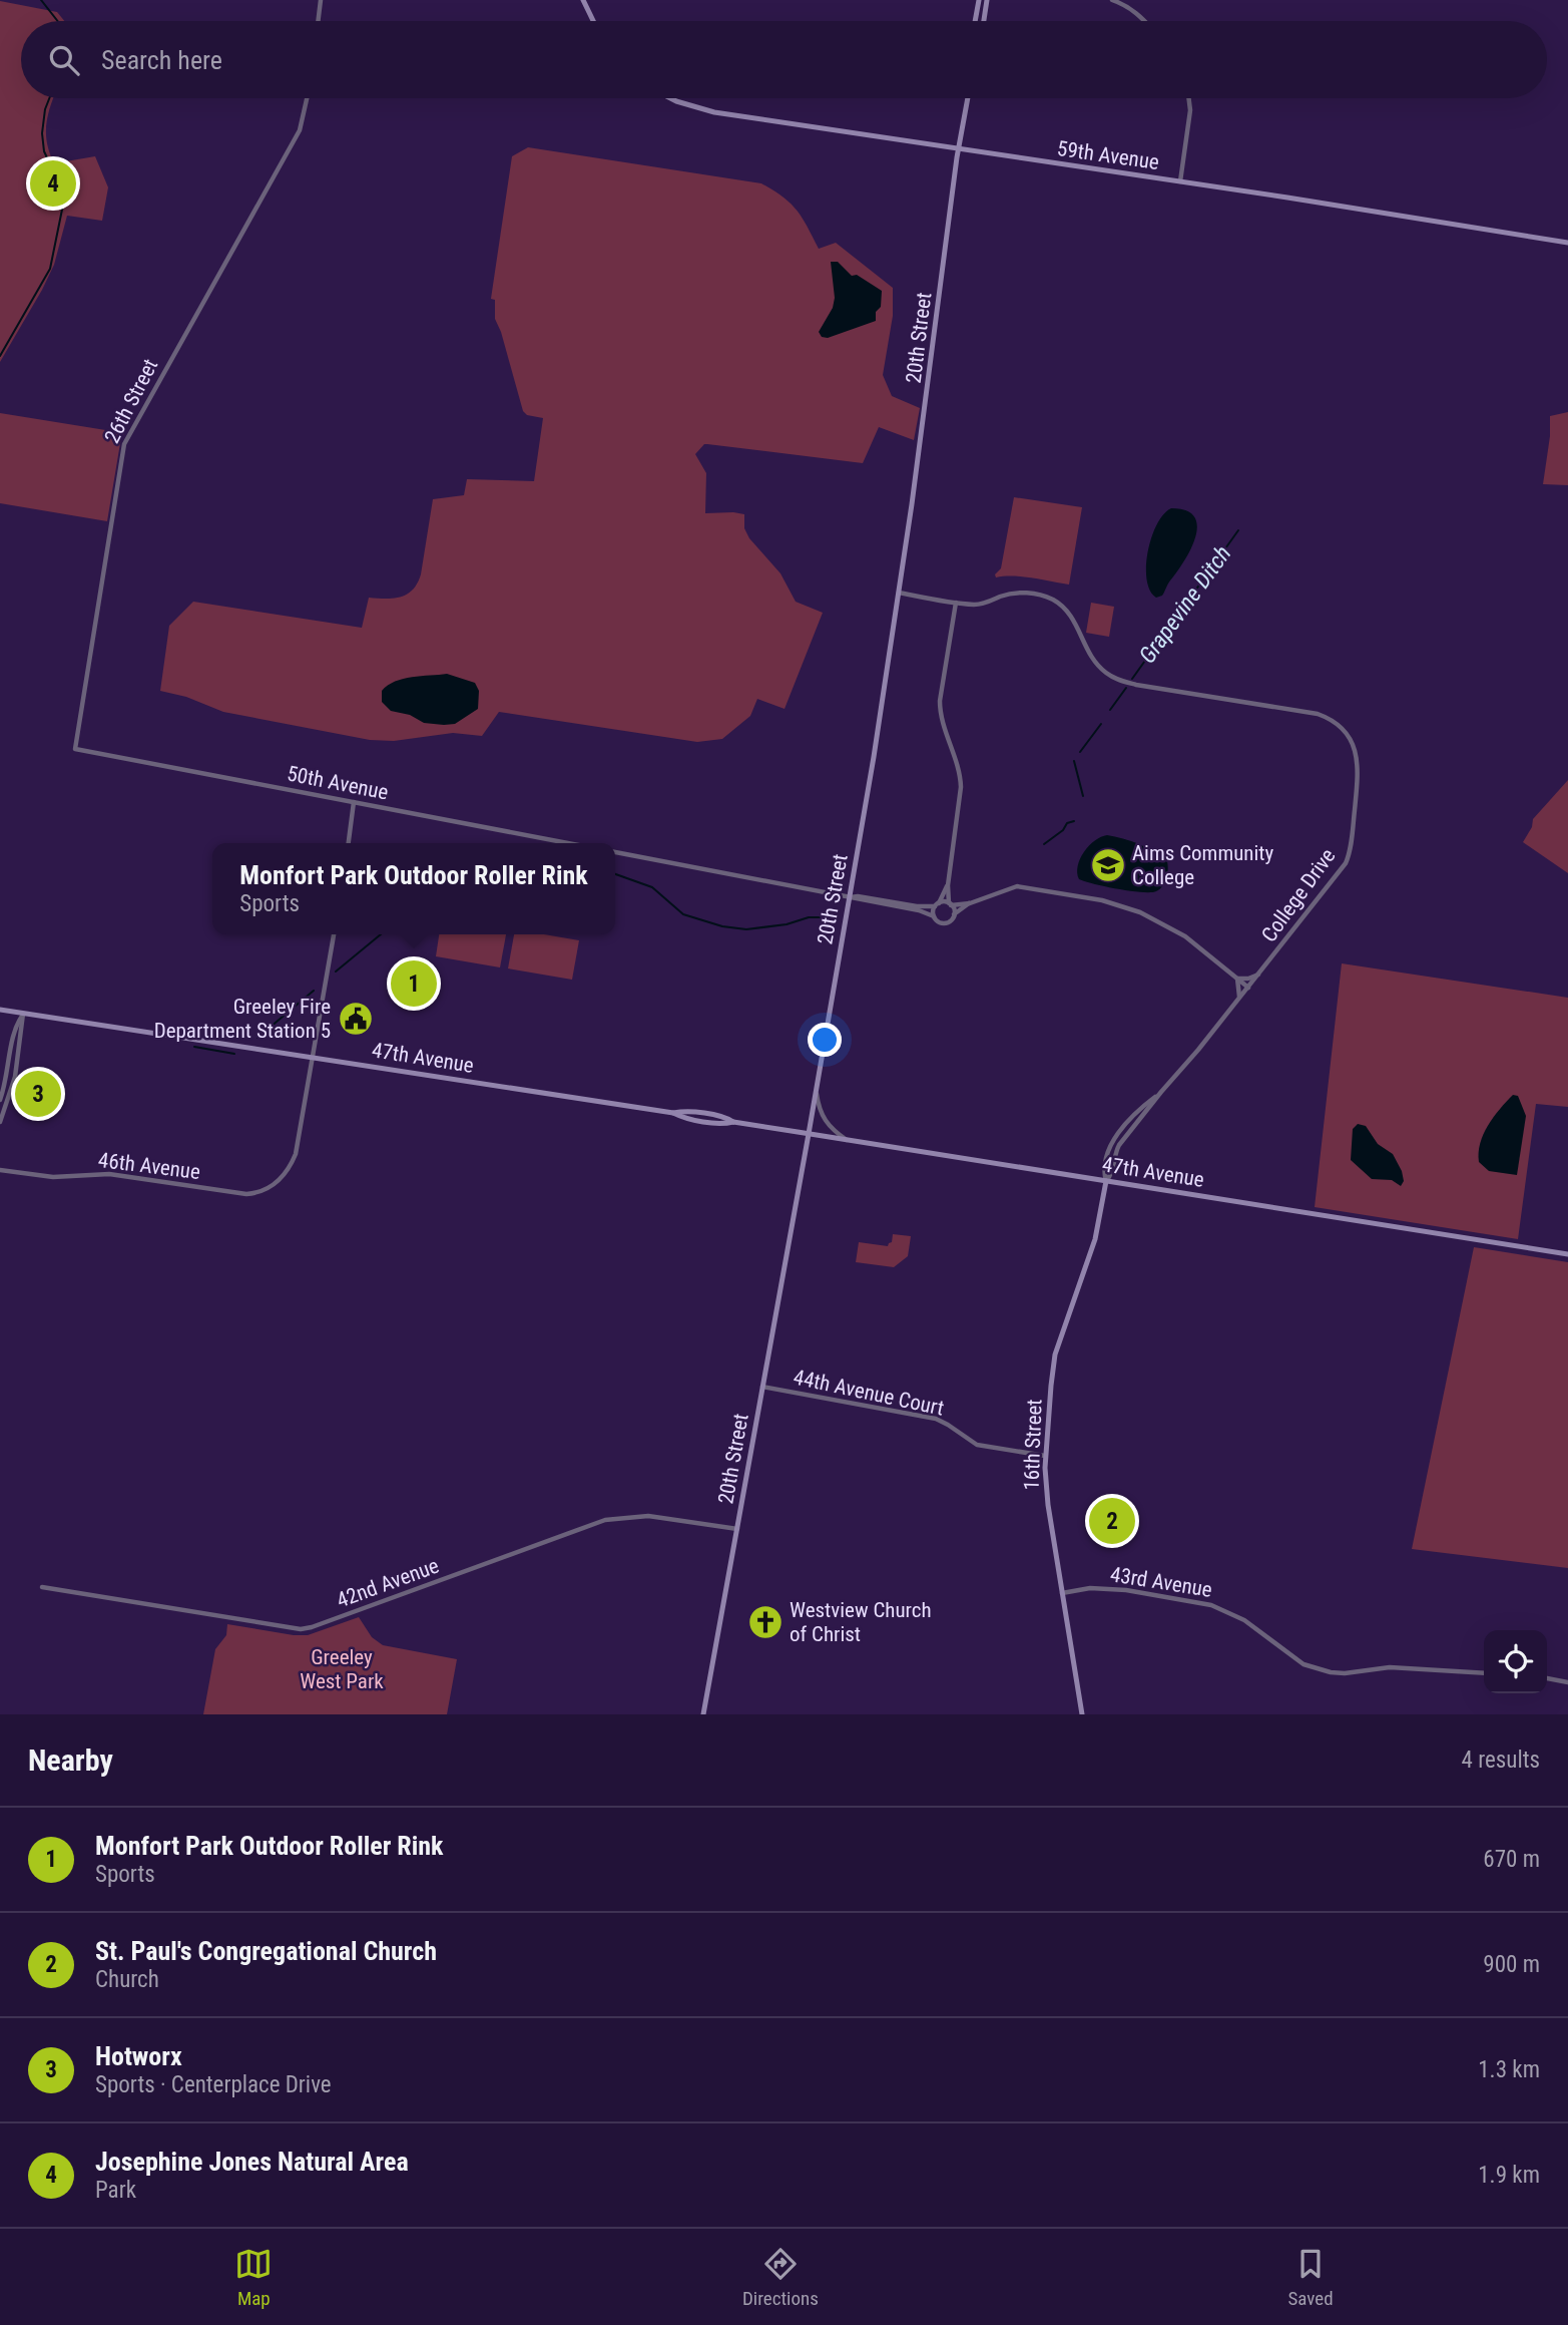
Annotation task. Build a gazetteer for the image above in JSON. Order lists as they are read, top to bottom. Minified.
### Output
{"streets":{"main road":["59th Avenue","20th Street","47th Avenue","16th Street"],"street":["26th Street","50th Avenue","College Drive","46th Avenue","44th Avenue Court","43rd Avenue","42nd Avenue"]},"crossings":[["59th Avenue","20th Street"],["20th Street","College Drive"],["20th Street","47th Avenue"],["20th Street","44th Avenue Court"],["20th Street","42nd Avenue"],["26th Street","50th Avenue"],["College Drive","47th Avenue"],["College Drive","16th Street"],["47th Avenue","46th Avenue"],["47th Avenue","16th Street"],["44th Avenue Court","16th Street"],["16th Street","43rd Avenue"]],"water":["Grapevine Ditch"],"parks":["Greeley West Park"],"places":{"school or university":["Aims Community College"],"public building":["Greeley Fire Department Station 5"],"church":["Westview Church of Christ"]},"page":{"search":"Search here","pins":["4","1","3","2"],"popup":["Monfort Park Outdoor Roller Rink","Sports"],"heading":["Nearby","4 results"],"list":[{"mark":"1","name":"Monfort Park Outdoor Roller Rink","note":"Sports","value":"670 m"},{"mark":"2","name":"St. Paul's Congregational Church","note":"Church","value":"900 m"},{"mark":"3","name":"Hotworx","note":"Sports · Centerplace Drive","value":"1.3 km"},{"mark":"4","name":"Josephine Jones Natural Area","note":"Park","value":"1.9 km"}],"nav":["Map","Directions","Saved"]}}
